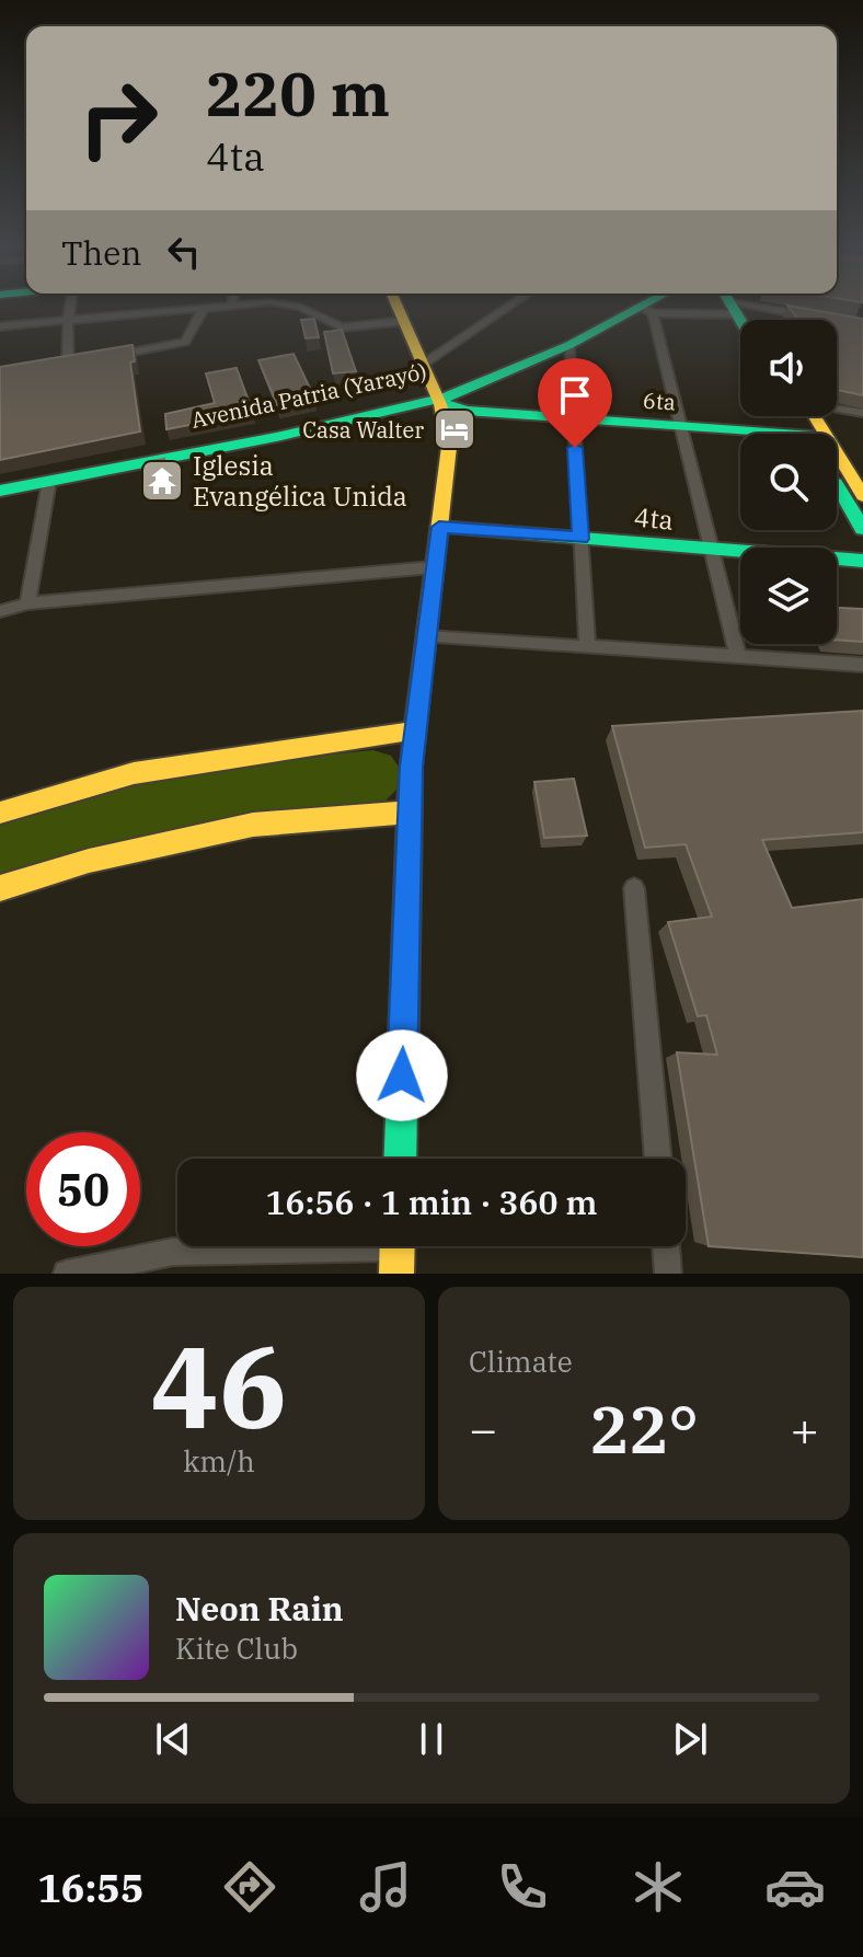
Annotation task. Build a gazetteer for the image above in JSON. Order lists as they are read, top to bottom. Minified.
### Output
{"streets":{"main road":["Avenida Patria (Yarayó)","6ta","4ta"]},"crossings":[["Avenida Patria (Yarayó)","6ta"]],"places":{"hotel":["Casa Walter"],"temple":["Iglesia Evangélica Unida"]},"page":{"turn":["220 m","4ta"],"then":"Then","limit":"50","trip":"16:56 · 1 min · 360 m","tile":[["46","km/h"],"Climate"],"heat":["−","22°","+"],"song":["Neon Rain","Kite Club"],"tabs":"16:55"}}
